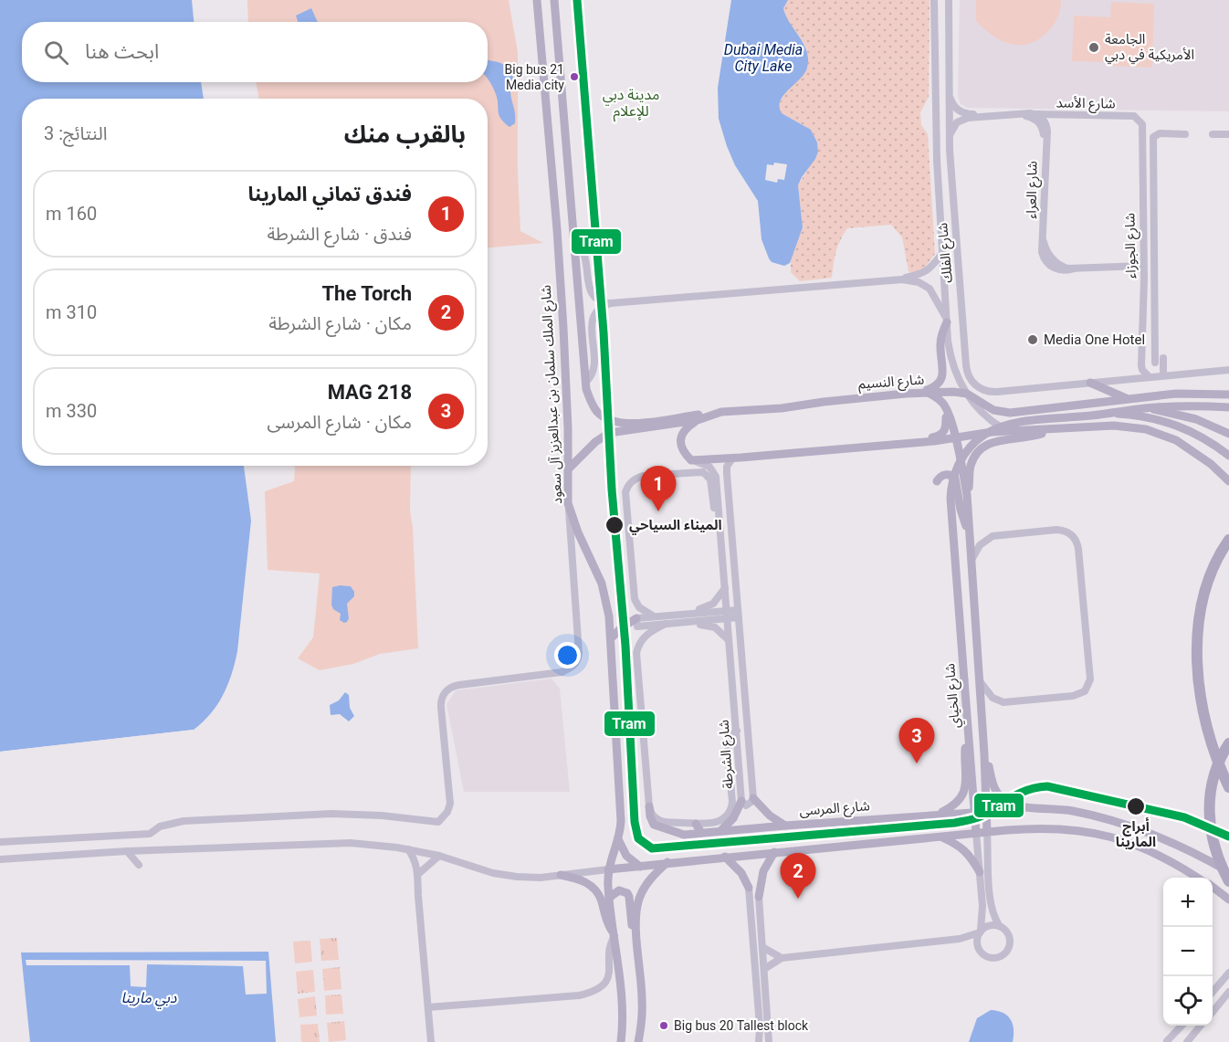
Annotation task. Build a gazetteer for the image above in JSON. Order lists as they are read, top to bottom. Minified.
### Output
{"streets":{"main road":["شارع النسيم","شارع الملك سلمان بن عبدالعزيز آل سعود","شارع الخياي","شارع المرسى"],"street":["شارع الأسد","شارع العراء","شارع الجوزاء","شارع الفلك","شارع الشرطة"]},"crossings":[["شارع الأسد","شارع العراء"],["شارع الأسد","شارع الجوزاء"],["شارع العراء","شارع الجوزاء"],["شارع الفلك","شارع النسيم"],["شارع النسيم","شارع الملك سلمان بن عبدالعزيز آل سعود"],["شارع الخياي","شارع المرسى"]],"districts":["مدينة دبي للإعلام"],"water":["Dubai Media City Lake","دبي مارينا"],"places":["الجامعة الأمريكية في دبي","Big bus 21 Media city","Media One Hotel","الميناء السياحي","أبراج المارينا","Big bus 20 Tallest block"],"lines":["transit line Tram"],"page":{"search":"ابحث هنا","heading":["بالقرب منك","النتائج: 3"],"list":[{"mark":"1","name":"فندق تماني المارينا","note":"فندق · شارع الشرطة","value":"160 m"},{"mark":"2","name":"The Torch","note":"مكان · شارع الشرطة","value":"310 m"},{"mark":"3","name":"MAG 218","note":"مكان · شارع المرسى","value":"330 m"}],"pins":["1","3","2"],"map_buttons":["+","−"]}}
